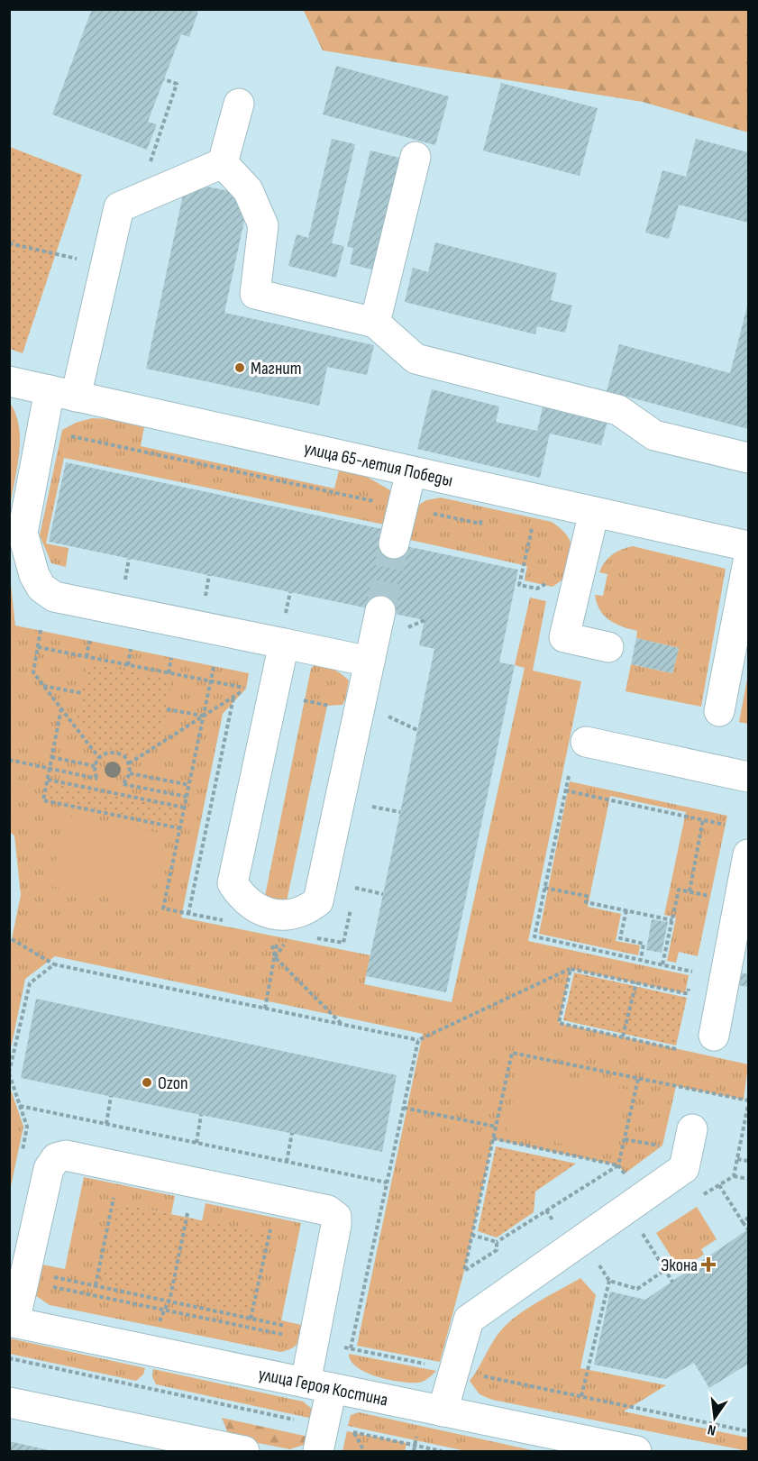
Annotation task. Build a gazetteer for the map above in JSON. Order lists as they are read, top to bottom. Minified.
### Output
{"streets":{"street":["улица 65-летия Победы","улица Героя Костина"]},"places":{"other":["Магнит","Ozon"],"health":["Экона"]},"north":"bottom"}
